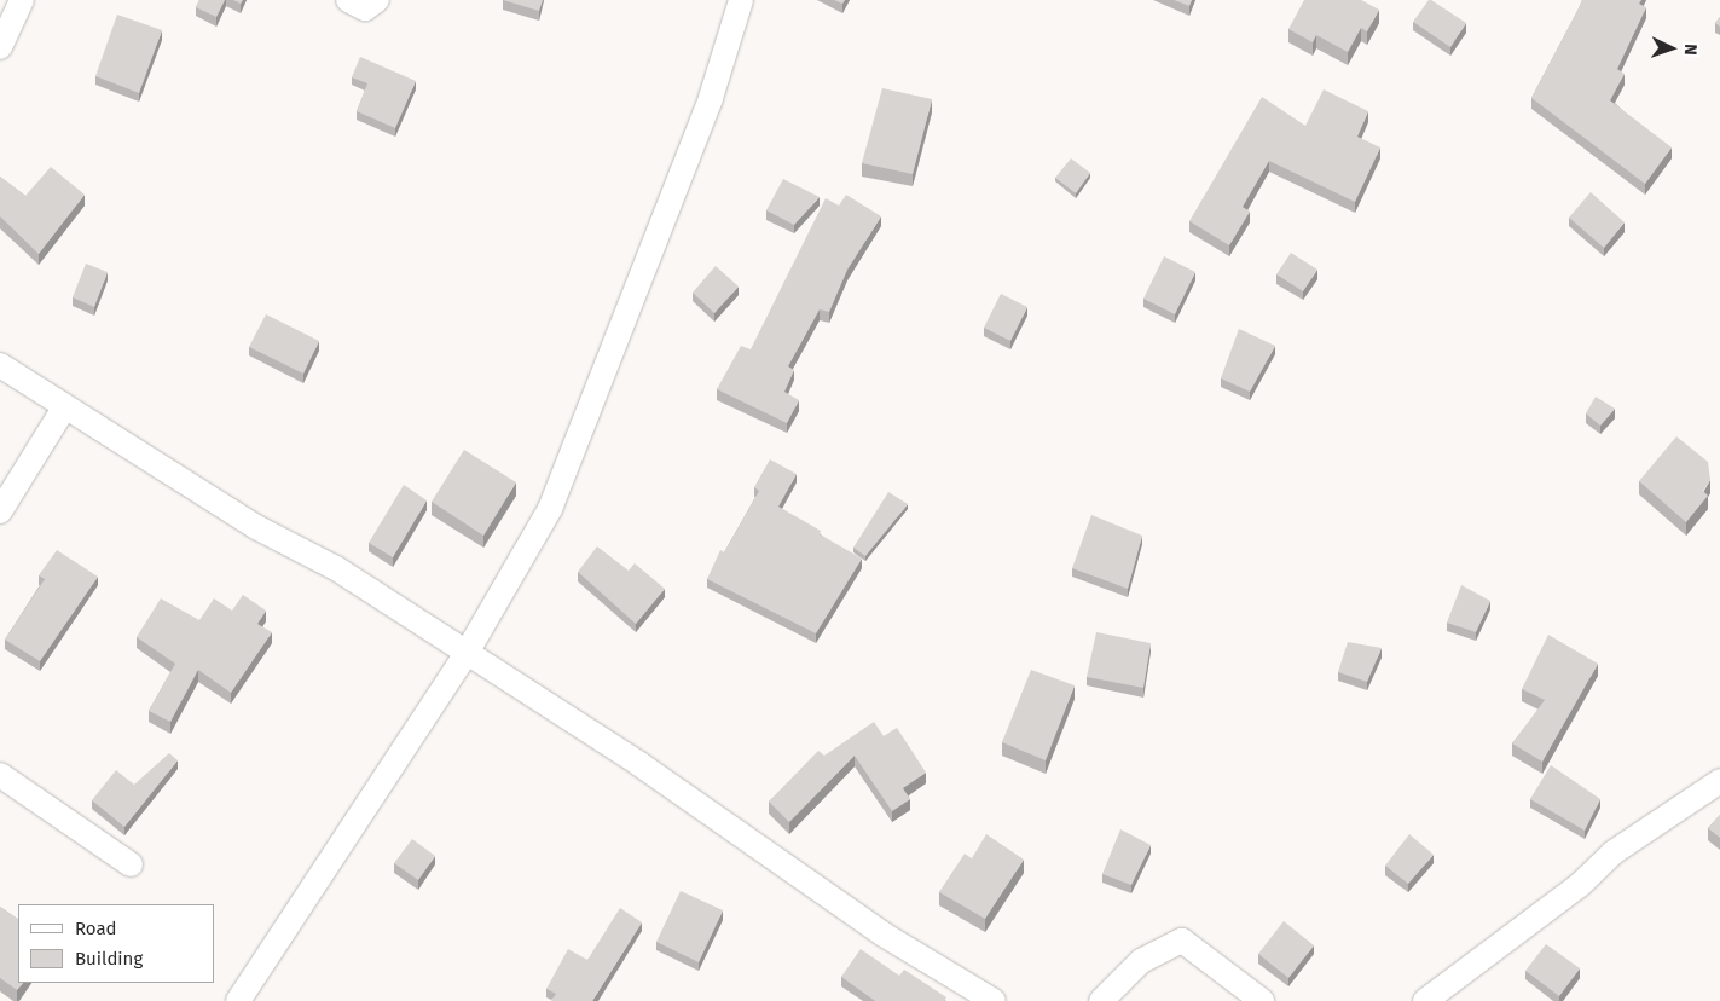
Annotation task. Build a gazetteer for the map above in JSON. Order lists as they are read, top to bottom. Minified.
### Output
{"legend":["Road","Building"],"north":"right"}
